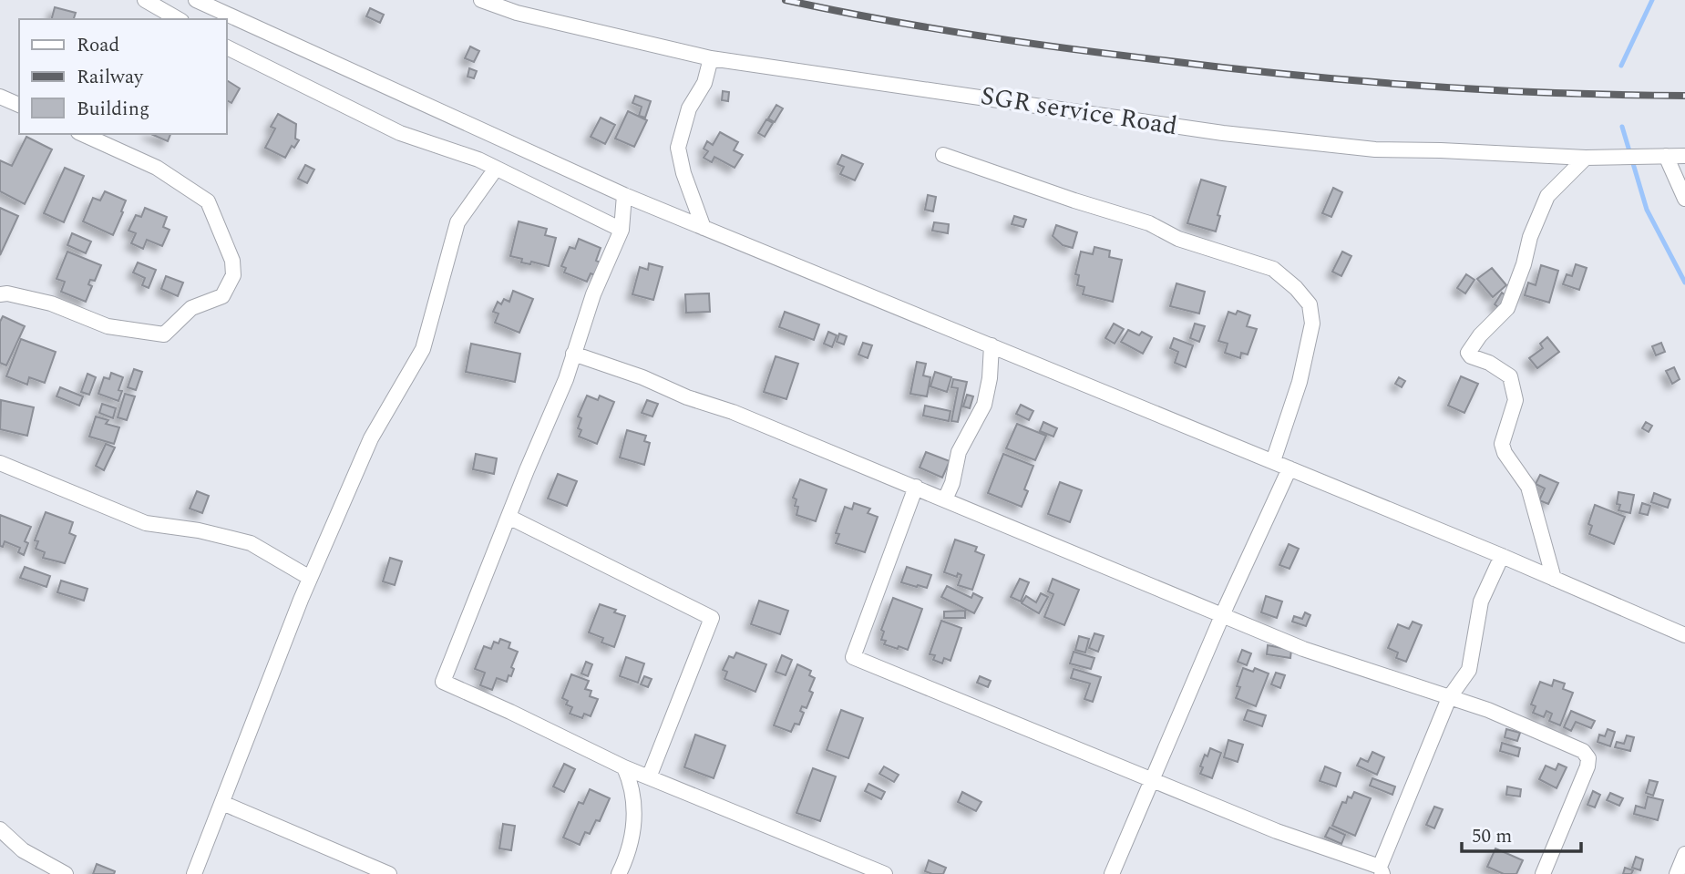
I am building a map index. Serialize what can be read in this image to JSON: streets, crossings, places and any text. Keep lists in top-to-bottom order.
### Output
{
  "streets": {
    "street": ["SGR service Road"]
  },
  "legend": ["Road", "Railway", "Building"],
  "scale_bar": "50 m"
}
